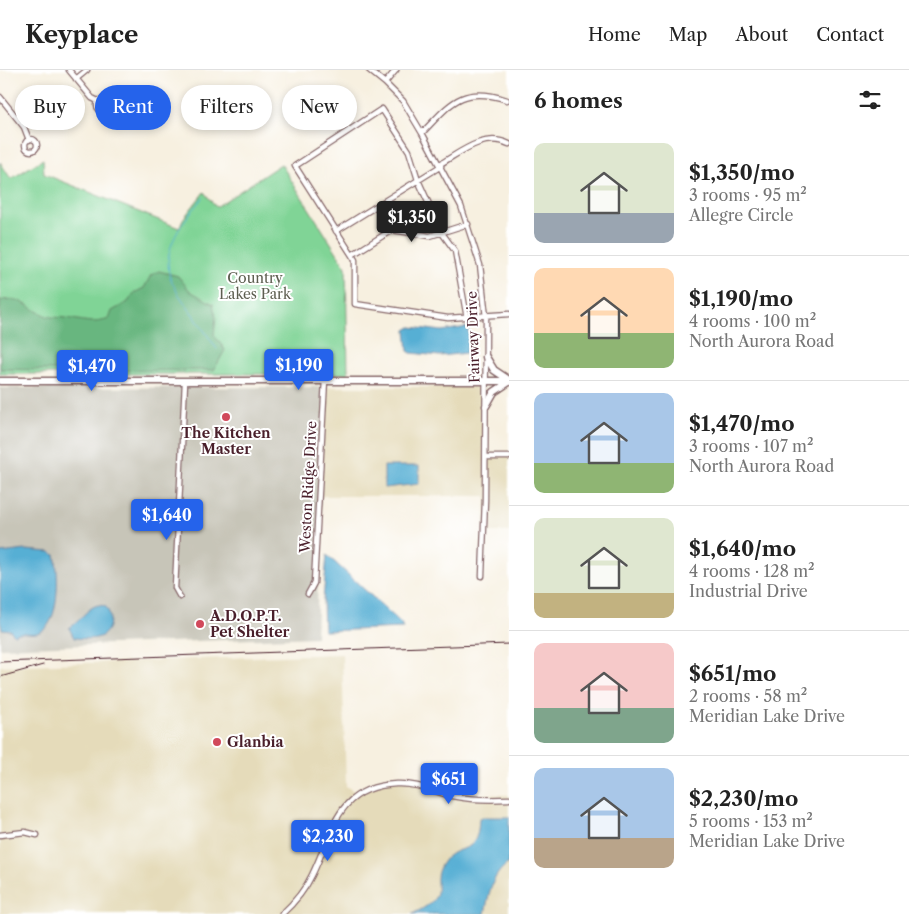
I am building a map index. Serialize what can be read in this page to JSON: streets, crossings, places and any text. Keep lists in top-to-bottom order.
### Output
{
  "streets": {
    "street": ["Fairway Drive", "Weston Ridge Drive"]
  },
  "parks": ["Country Lakes Park"],
  "places": ["The Kitchen Master", "A.D.O.P.T. Pet Shelter", "Glanbia"],
  "page": {
    "header": "Keyplace",
    "nav": [
      "Home",
      "Map",
      "About",
      "Contact"
    ],
    "heading": "6 homes",
    "chip": [
      "Buy",
      "Rent",
      "Filters",
      "New"
    ],
    "list": [
      {
        "name": "$1,350/mo",
        "note": "3 rooms · 95 m² · Allegre Circle"
      },
      {
        "name": "$1,190/mo",
        "note": "4 rooms · 100 m² · North Aurora Road"
      },
      {
        "name": "$1,470/mo",
        "note": "3 rooms · 107 m² · North Aurora Road"
      },
      {
        "name": "$1,640/mo",
        "note": "4 rooms · 128 m² · Industrial Drive"
      },
      {
        "name": "$651/mo",
        "note": "2 rooms · 58 m² · Meridian Lake Drive"
      },
      {
        "name": "$2,230/mo",
        "note": "5 rooms · 153 m² · Meridian Lake Drive"
      }
    ],
    "price": [
      "$1,350",
      "$1,190",
      "$1,470",
      "$1,640",
      "$651",
      "$2,230"
    ]
  }
}
